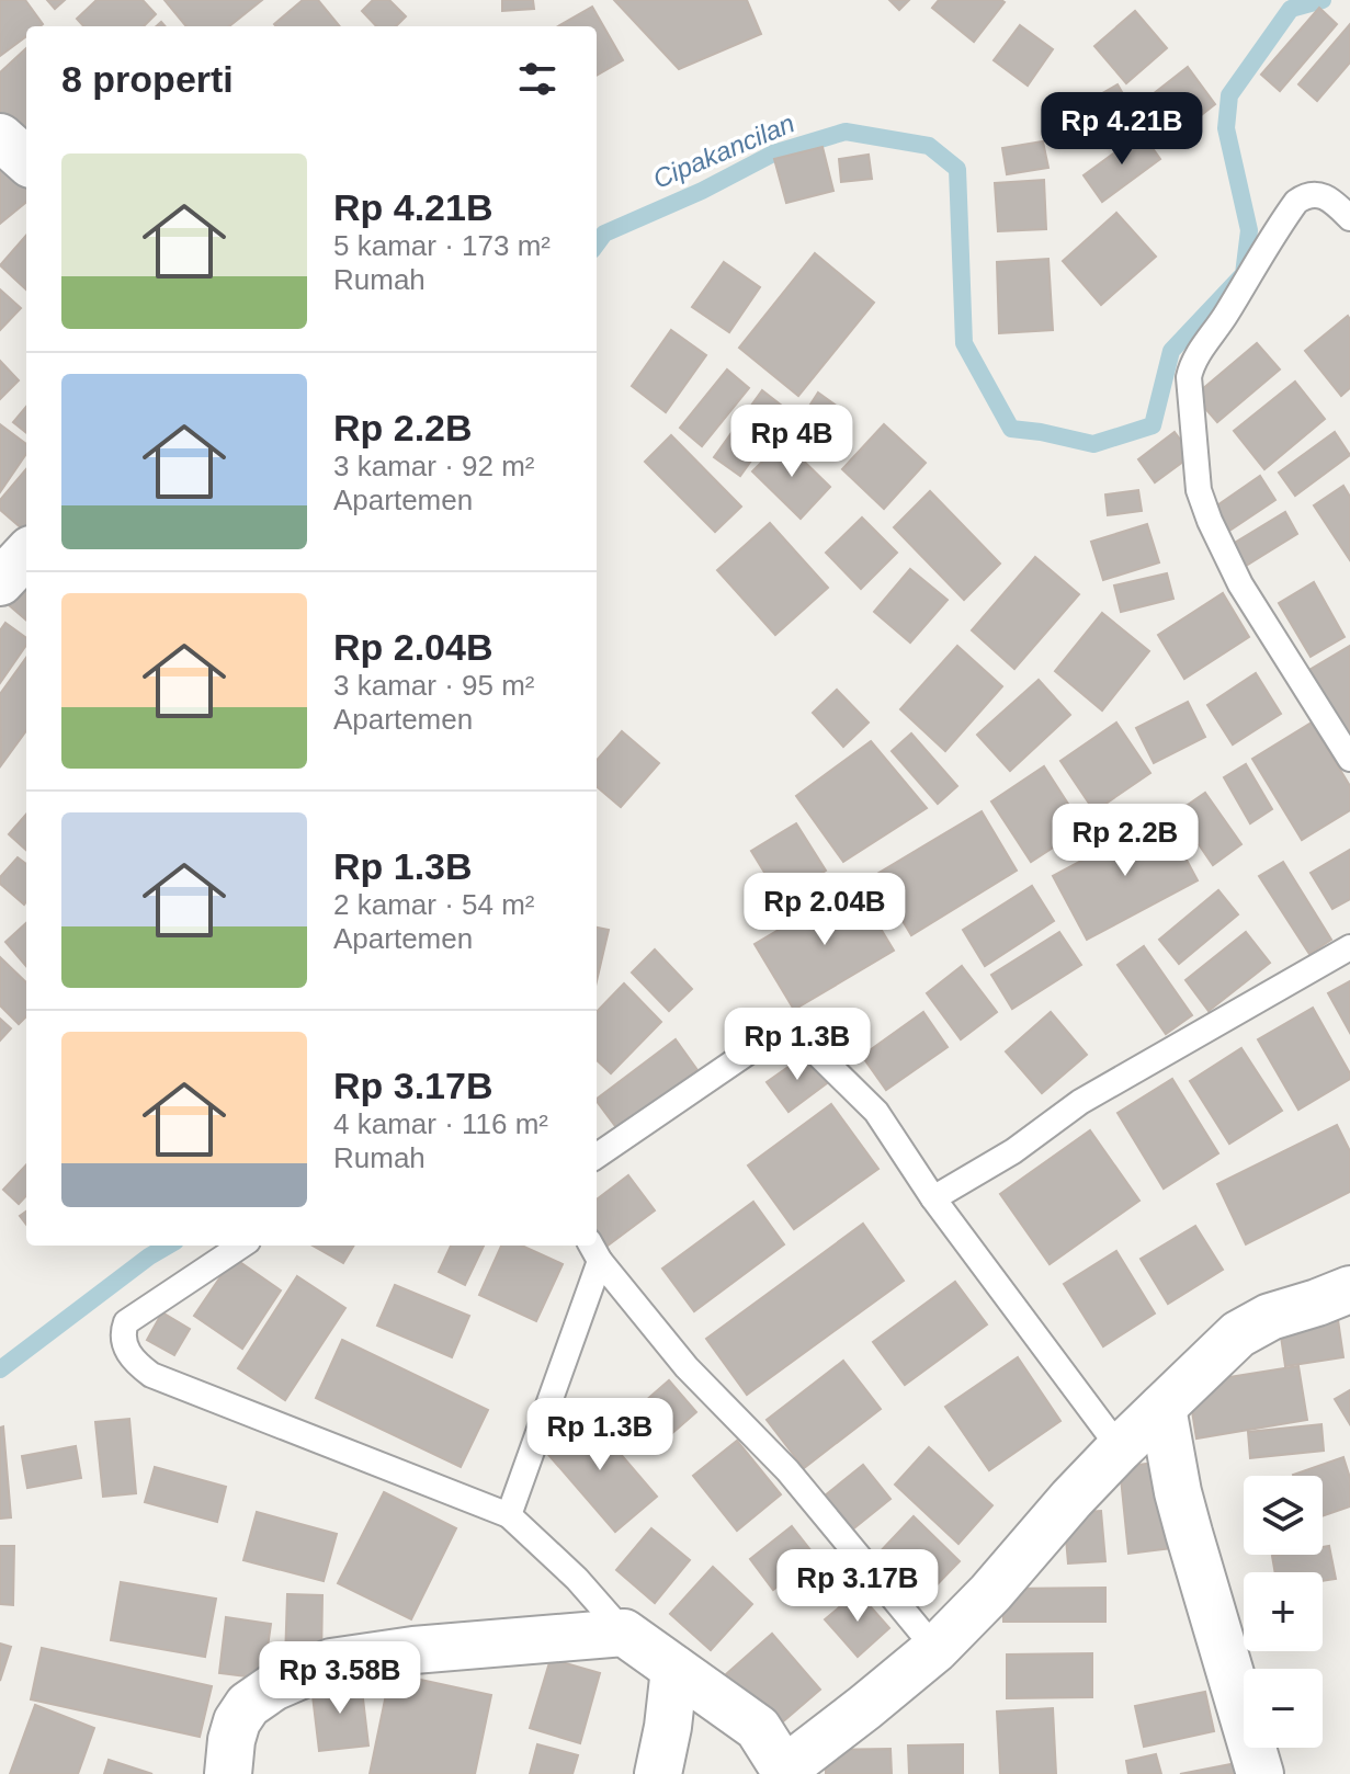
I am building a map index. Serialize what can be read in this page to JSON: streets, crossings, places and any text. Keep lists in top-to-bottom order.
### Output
{
  "water": ["Cipakancilan"],
  "page": {
    "heading": "8 properti",
    "price": [
      "Rp 4.21B",
      "Rp 4B",
      "Rp 2.2B",
      "Rp 2.04B",
      "Rp 1.3B",
      "Rp 1.3B",
      "Rp 3.17B",
      "Rp 3.58B"
    ],
    "list": [
      {
        "name": "Rp 4.21B",
        "note": "5 kamar · 173 m² · Rumah"
      },
      {
        "name": "Rp 2.2B",
        "note": "3 kamar · 92 m² · Apartemen"
      },
      {
        "name": "Rp 2.04B",
        "note": "3 kamar · 95 m² · Apartemen"
      },
      {
        "name": "Rp 1.3B",
        "note": "2 kamar · 54 m² · Apartemen"
      },
      {
        "name": "Rp 3.17B",
        "note": "4 kamar · 116 m² · Rumah"
      }
    ],
    "map_buttons": ["+", "−"]
  }
}
